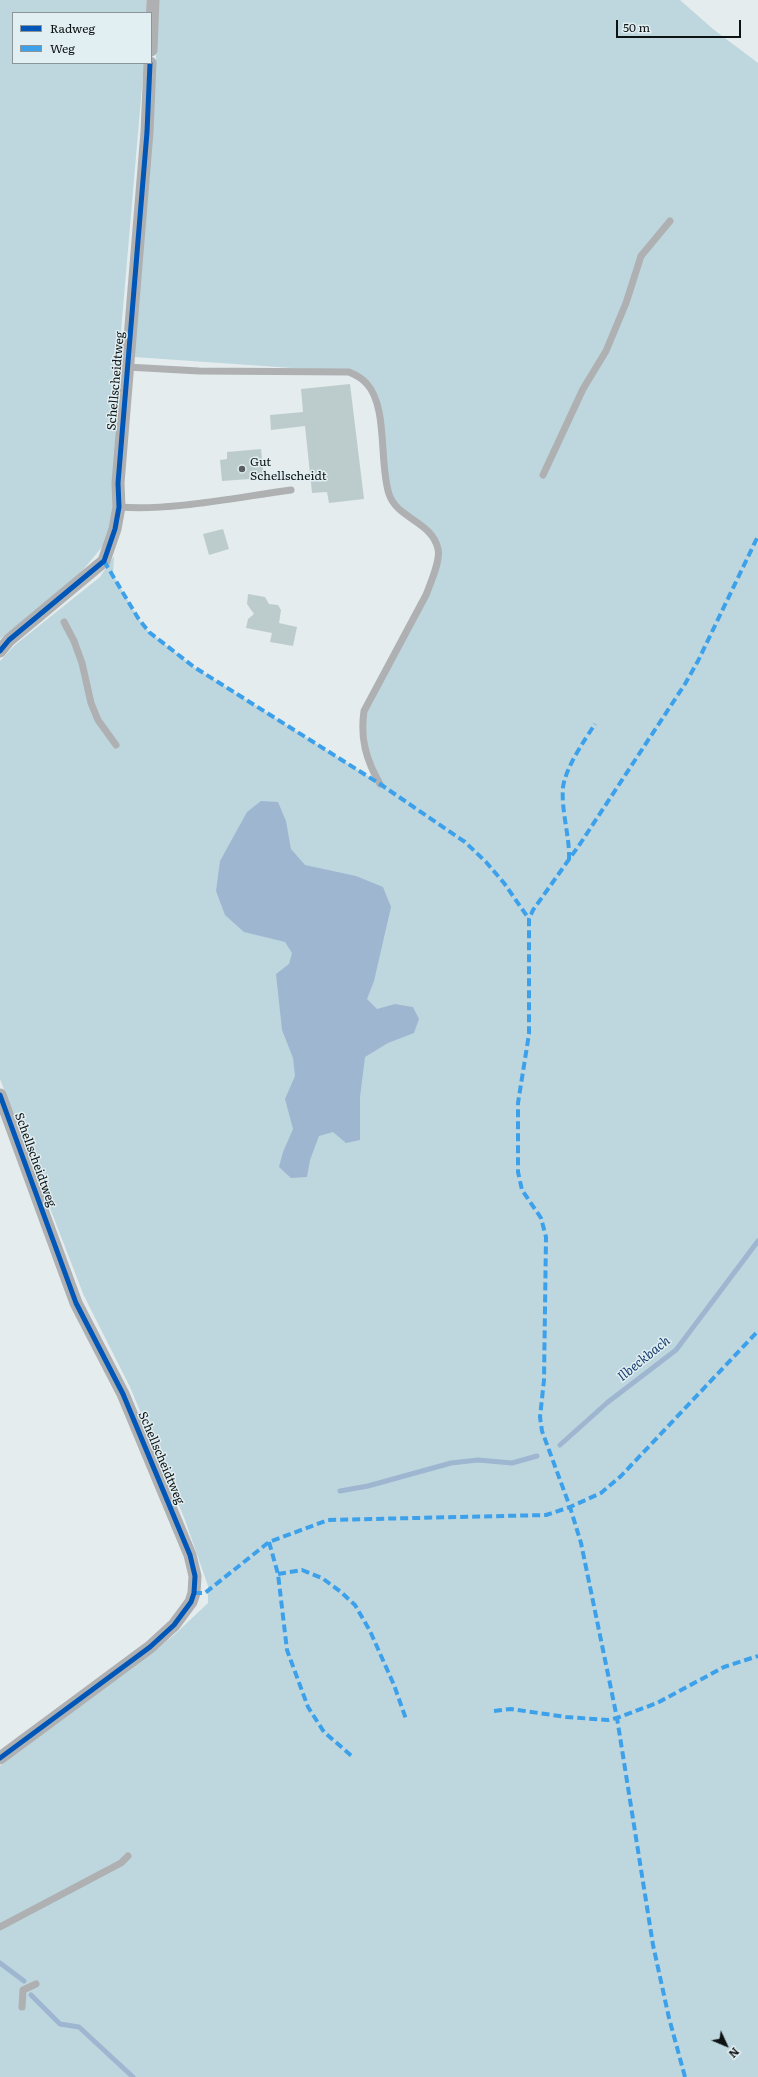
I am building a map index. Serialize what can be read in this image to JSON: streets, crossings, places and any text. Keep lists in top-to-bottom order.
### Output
{
  "streets": {
    "street": ["Schellscheidtweg"]
  },
  "water": ["Ilbeckbach"],
  "places": ["Gut Schellscheidt"],
  "legend": ["Radweg", "Weg"],
  "scale_bar": "50 m",
  "north": "bottom right"
}
